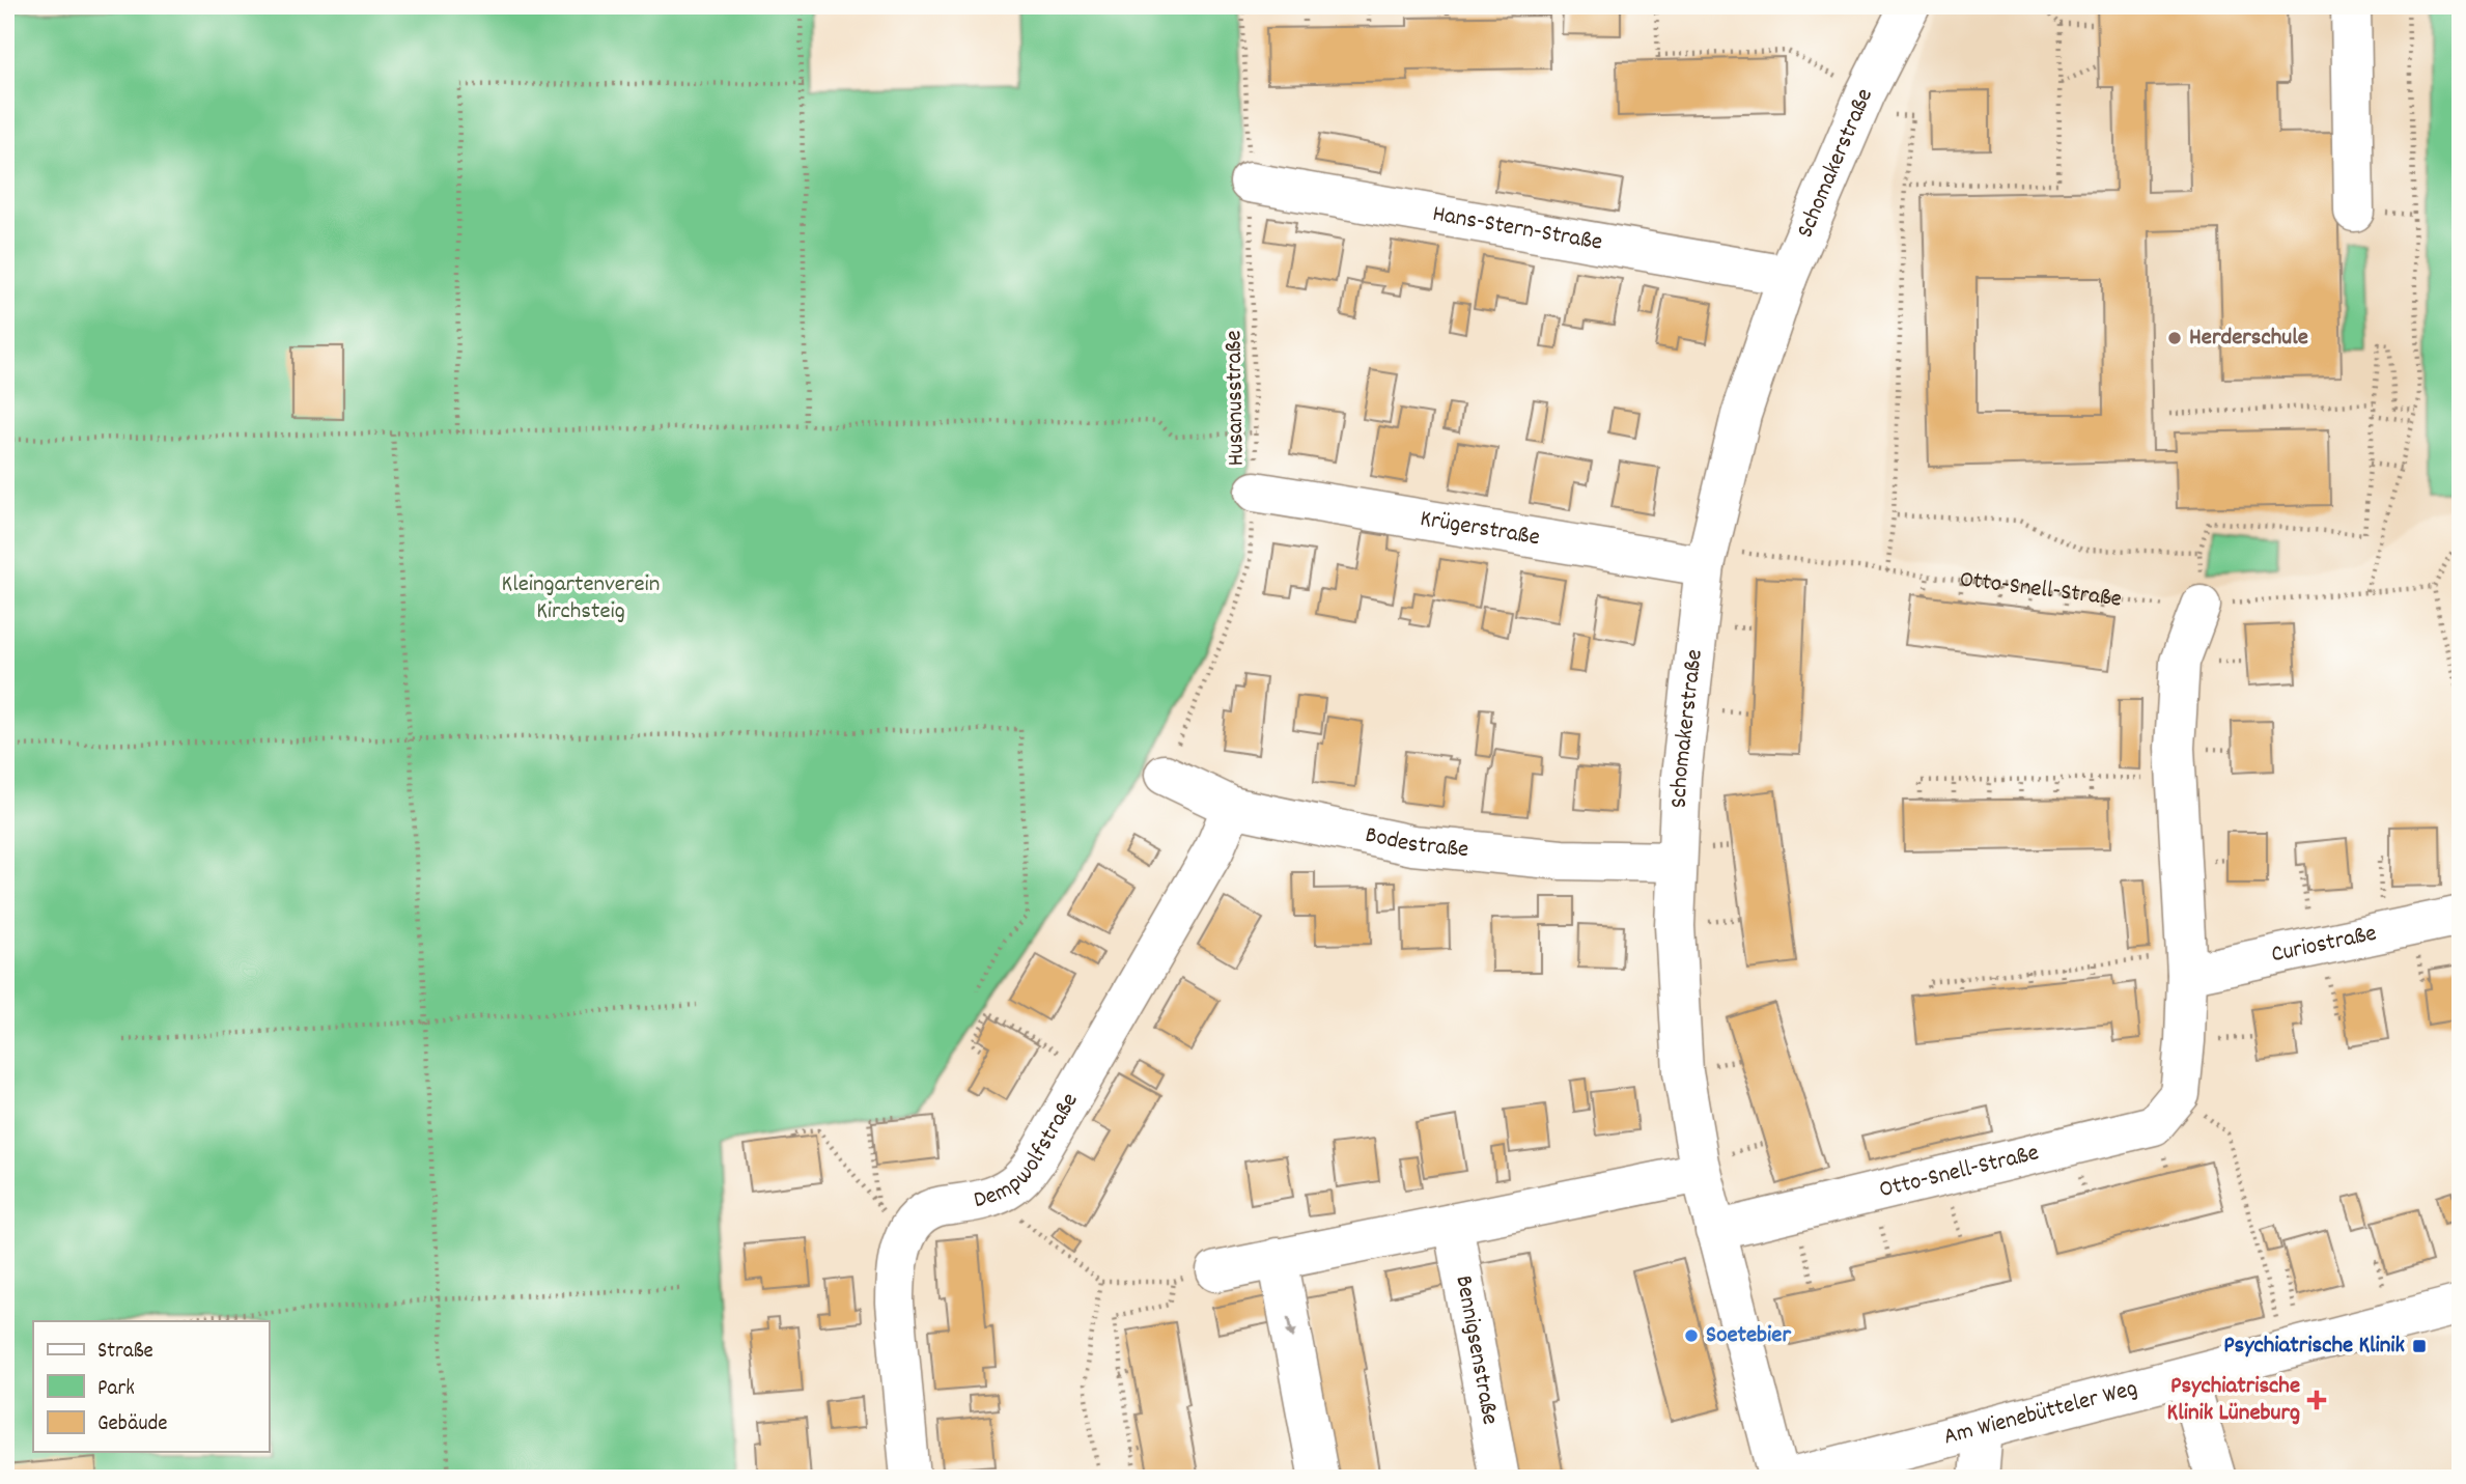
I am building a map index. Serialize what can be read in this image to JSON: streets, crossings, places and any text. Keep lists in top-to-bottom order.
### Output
{
  "streets": {
    "street": [
      "Schomakerstraße",
      "Hans-Stern-Straße",
      "Krügerstraße",
      "Otto-Snell-Straße",
      "Bodestraße",
      "Curiostraße",
      "Dempwolfstraße",
      "Bennigsenstraße",
      "Am Wienebütteler Weg"
    ],
    "path": ["Husanusstraße"]
  },
  "crossings": [
    ["Schomakerstraße", "Hans-Stern-Straße"],
    ["Schomakerstraße", "Krügerstraße"],
    ["Schomakerstraße", "Otto-Snell-Straße"],
    ["Schomakerstraße", "Bodestraße"],
    ["Hans-Stern-Straße", "Husanusstraße"],
    ["Husanusstraße", "Krügerstraße"],
    ["Husanusstraße", "Bodestraße"],
    ["Krügerstraße", "Otto-Snell-Straße"],
    ["Bodestraße", "Dempwolfstraße"]
  ],
  "parks": ["Kleingartenverein Kirchsteig"],
  "places": {
    "other": ["Herderschule", "Soetebier"],
    "transit": ["Psychiatrische Klinik"],
    "health": ["Psychiatrische Klinik Lüneburg"]
  },
  "legend": ["Straße", "Park", "Gebäude"]
}
